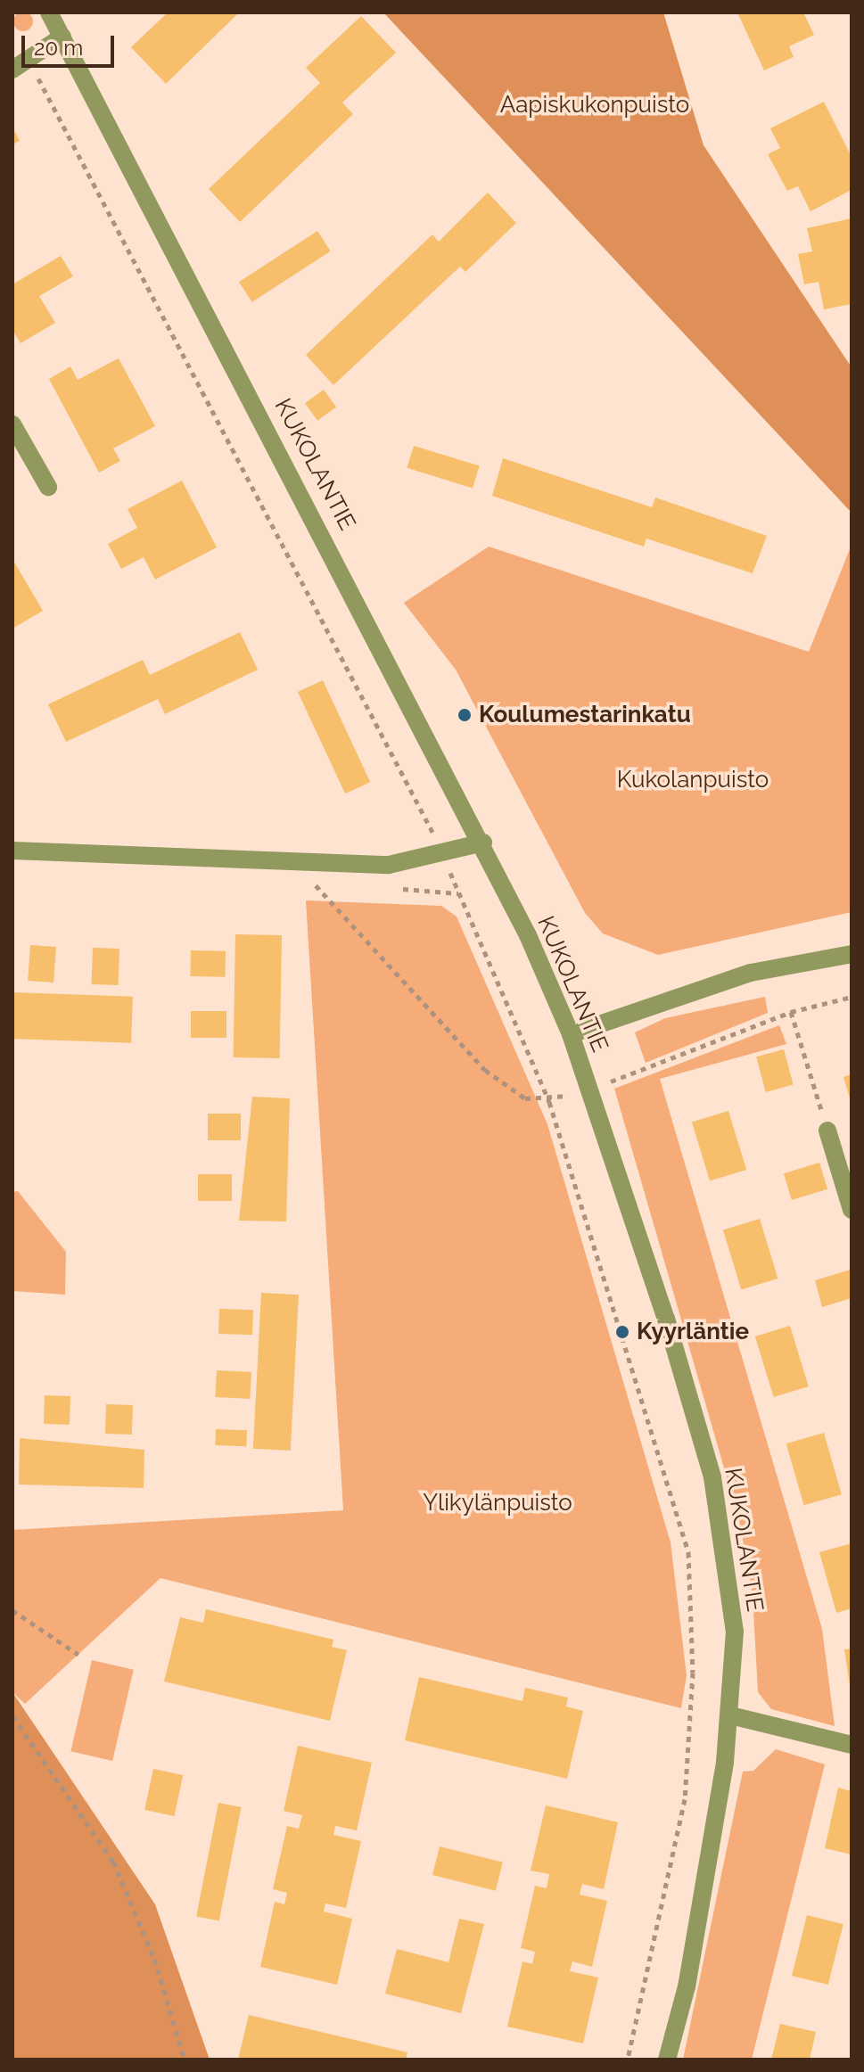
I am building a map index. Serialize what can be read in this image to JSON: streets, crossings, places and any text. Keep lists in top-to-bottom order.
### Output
{
  "streets": {
    "street": ["KUKOLANTIE"]
  },
  "parks": ["Aapiskukonpuisto", "Kukolanpuisto", "Ylikylänpuisto"],
  "places": ["Koulumestarinkatu", "Kyyrläntie"],
  "scale_bar": "20 m"
}
